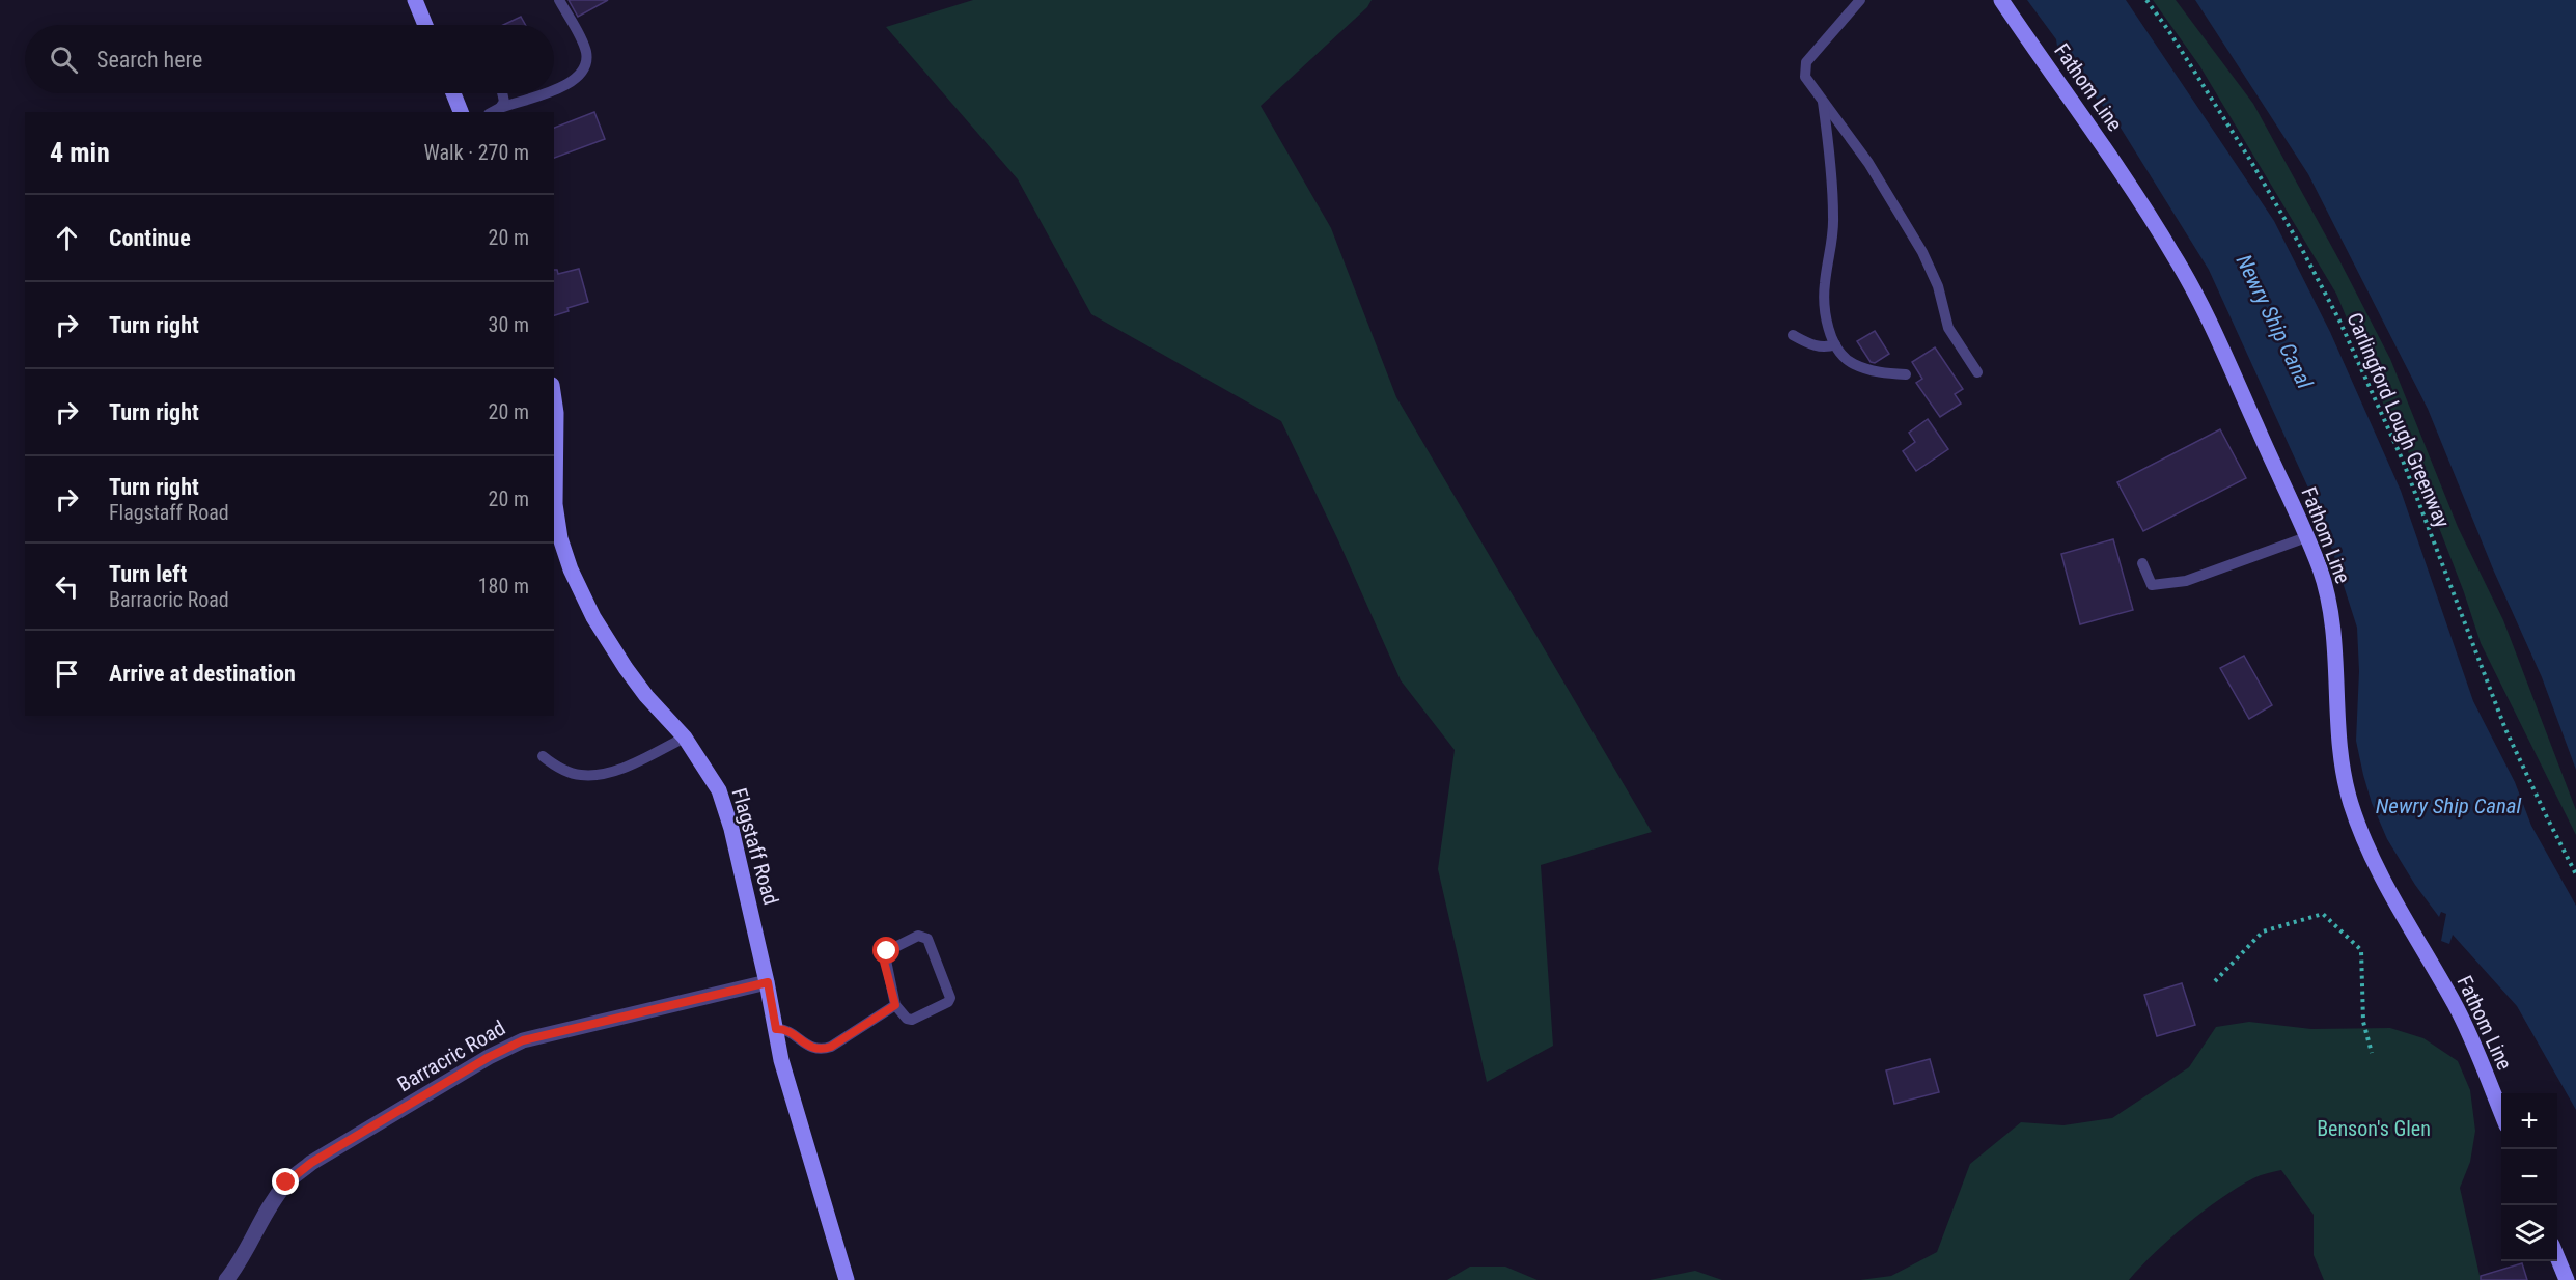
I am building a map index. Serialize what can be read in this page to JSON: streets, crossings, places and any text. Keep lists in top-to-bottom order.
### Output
{
  "streets": {
    "main road": ["Fathom Line", "Flagstaff Road"],
    "street": ["Barracric Road"],
    "path": ["Carlingford Lough Greenway"]
  },
  "crossings": [
    ["Flagstaff Road", "Barracric Road"]
  ],
  "water": ["Newry Ship Canal"],
  "parks": ["Benson's Glen"],
  "page": {
    "search": "Search here",
    "heading": ["4 min", "Walk · 270 m"],
    "list": [
      ["Continue", "20 m"],
      ["Turn right", "30 m"],
      ["Turn right", "20 m"],
      ["Turn right", "Flagstaff Road", "20 m"],
      ["Turn left", "Barracric Road", "180 m"],
      "Arrive at destination"
    ],
    "map_buttons": ["+", "−"]
  }
}
